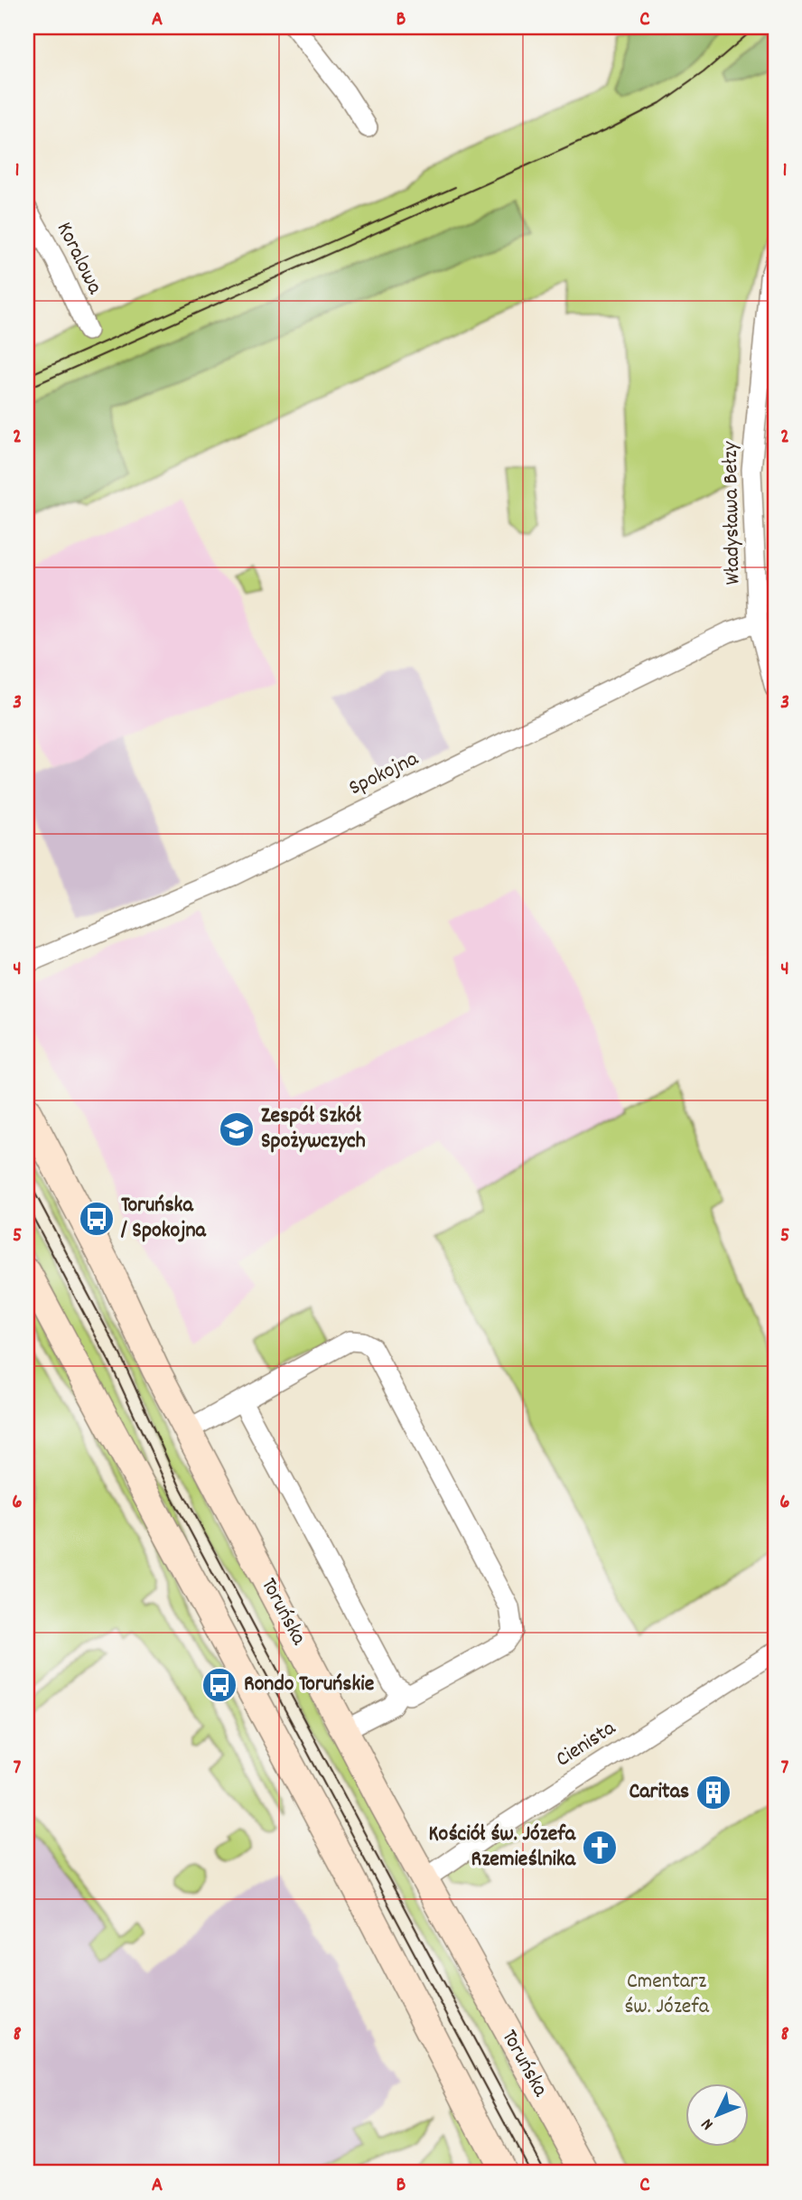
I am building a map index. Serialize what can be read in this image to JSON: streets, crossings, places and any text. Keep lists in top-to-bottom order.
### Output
{
  "streets": {
    "main road": ["Toruńska"],
    "street": [
      "Koralowa",
      "Władysława Bełzy",
      "Spokojna",
      "Cienista"
    ]
  },
  "crossings": [
    ["Władysława Bełzy", "Spokojna"],
    ["Toruńska", "Cienista"]
  ],
  "parks": ["Cmentarz św. Józefa"],
  "places": {
    "school or university": ["Zespół Szkół Spożywczych"],
    "bus stop": ["Toruńska / Spokojna", "Rondo Toruńskie"],
    "building": ["Caritas"],
    "church": ["Kościół św. Józefa Rzemieślnika"]
  },
  "north": "bottom left",
  "grid": {
    "columns": ["A", "B", "C"],
    "rows": [
      "1",
      "2",
      "3",
      "4",
      "5",
      "6",
      "7",
      "8"
    ]
  }
}
